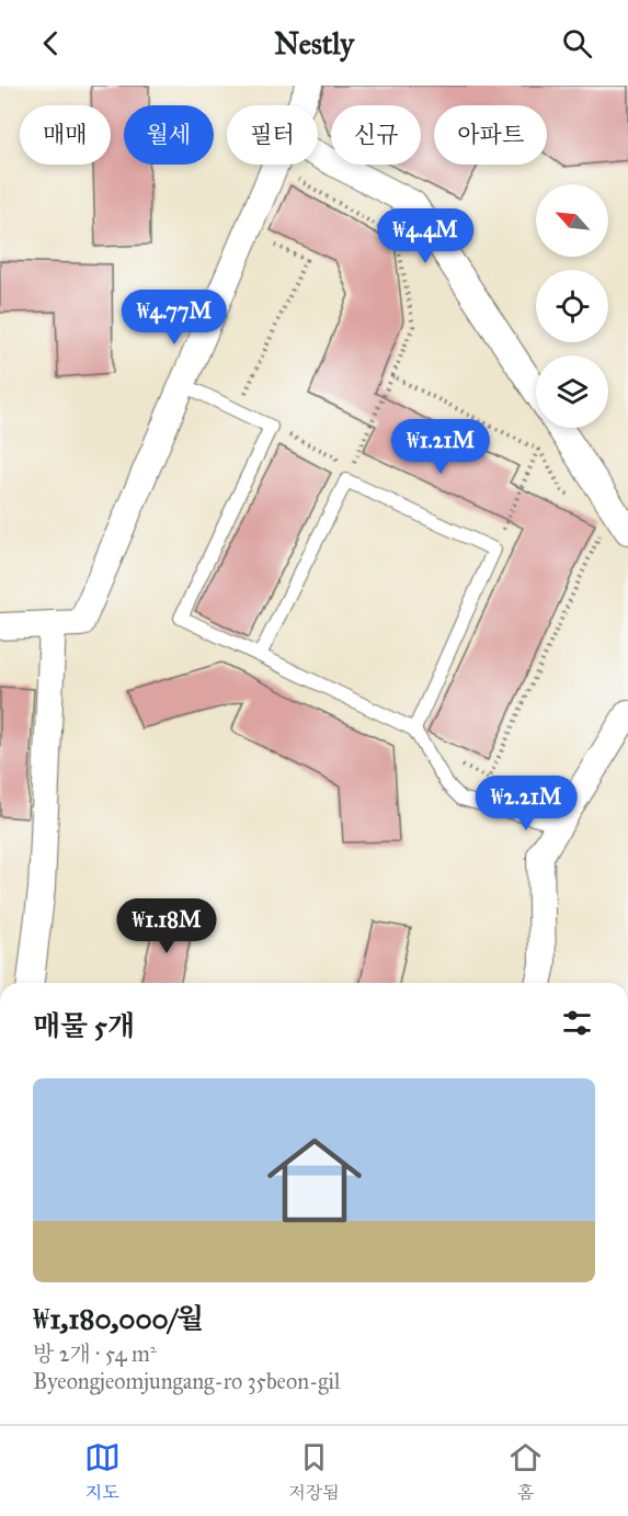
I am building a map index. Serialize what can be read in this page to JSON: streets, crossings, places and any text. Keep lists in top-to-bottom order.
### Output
{
  "north": "top left",
  "page": {
    "header": "Nestly",
    "chip": [
      "매매",
      "월세",
      "필터",
      "신규",
      "아파트"
    ],
    "price": [
      "₩4.4M",
      "₩4.77M",
      "₩1.21M",
      "₩2.21M",
      "₩1.18M"
    ],
    "heading": "매물 5개",
    "list": [
      {
        "name": "₩1,180,000/월",
        "note": "방 2개 · 54 m² · Byeongjeomjungang-ro 35beon-gil"
      }
    ],
    "tabs": ["지도", "저장됨", "홈"]
  }
}
